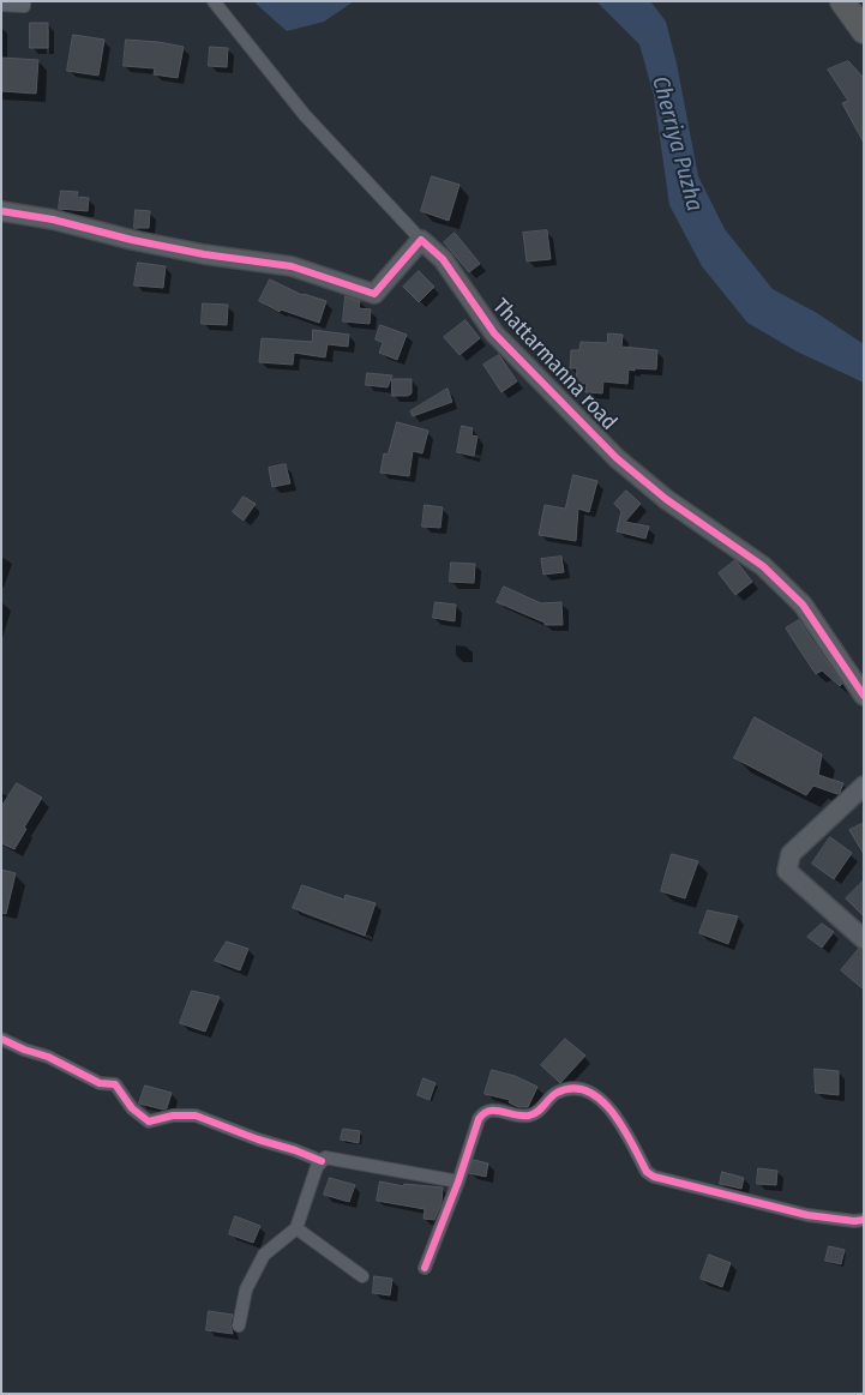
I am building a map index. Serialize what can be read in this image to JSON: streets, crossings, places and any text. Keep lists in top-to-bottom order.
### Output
{
  "streets": {
    "street": ["Thattarmanna road"]
  },
  "water": ["Cherriya Puzha"]
}
